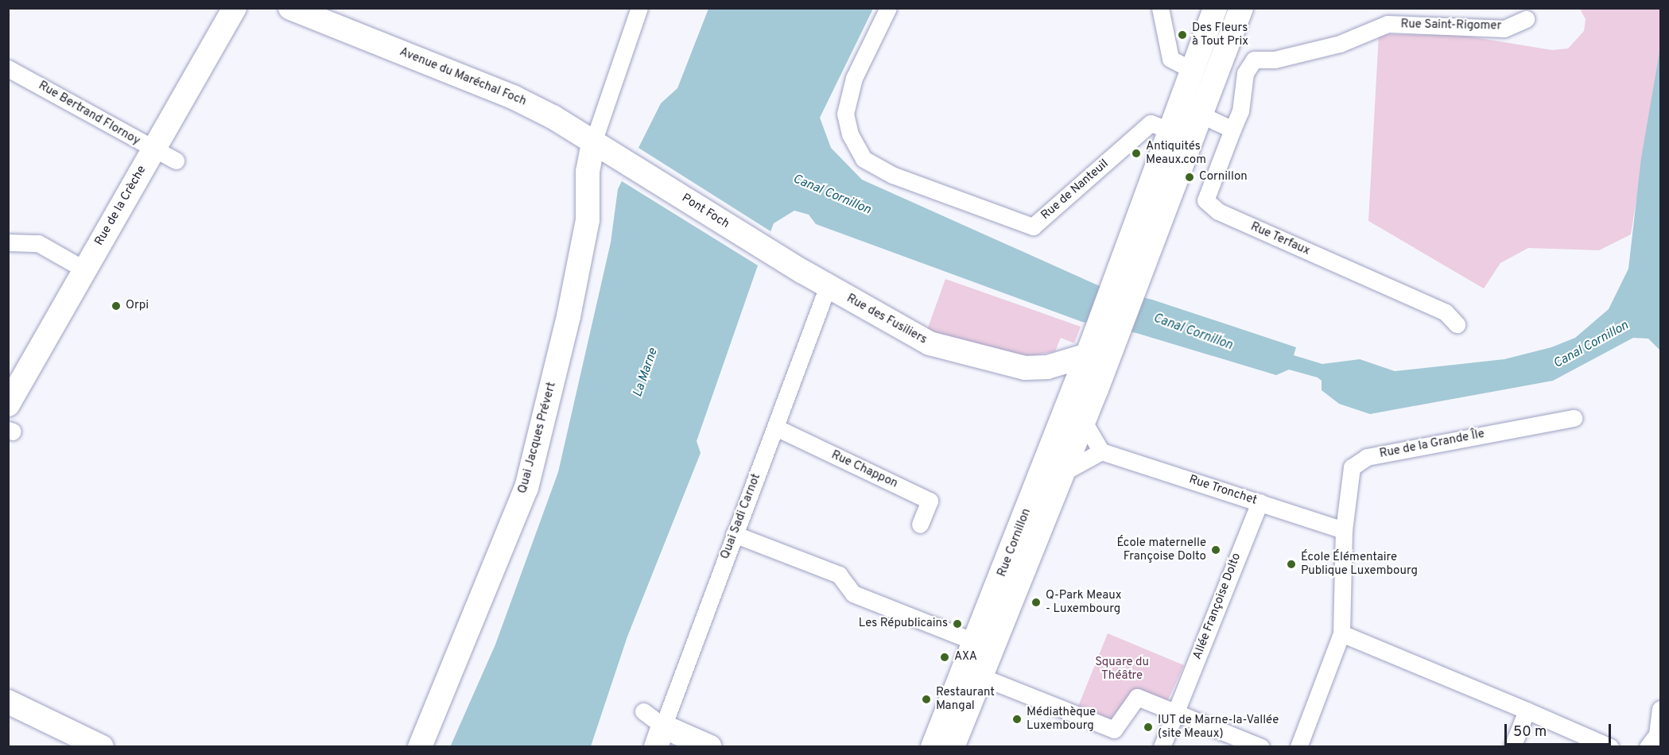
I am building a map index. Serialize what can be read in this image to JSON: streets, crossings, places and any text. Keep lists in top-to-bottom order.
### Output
{
  "streets": {
    "main road": [
      "Avenue du Maréchal Foch",
      "Rue de la Crèche",
      "Pont Foch",
      "Rue des Fusiliers",
      "Quai Jacques Prévert",
      "Rue Cornillon"
    ],
    "street": [
      "Rue Saint-Rigomer",
      "Rue Bertrand Flornoy",
      "Rue de Nanteuil",
      "Rue Terfaux",
      "Rue de la Grande Île",
      "Rue Chappon",
      "Rue Tronchet",
      "Quai Sadi Carnot",
      "Allée Françoise Dolto"
    ]
  },
  "crossings": [
    ["Rue Saint-Rigomer", "Rue Terfaux"],
    ["Avenue du Maréchal Foch", "Pont Foch"],
    ["Avenue du Maréchal Foch", "Quai Jacques Prévert"],
    ["Rue Bertrand Flornoy", "Rue de la Crèche"],
    ["Pont Foch", "Rue des Fusiliers"],
    ["Rue des Fusiliers", "Quai Sadi Carnot"],
    ["Rue des Fusiliers", "Rue Cornillon"],
    ["Rue de la Grande Île", "Rue Tronchet"],
    ["Rue Chappon", "Quai Sadi Carnot"],
    ["Rue Tronchet", "Allée Françoise Dolto"]
  ],
  "water": ["Canal Cornillon", "La Marne"],
  "parks": ["Square du Théâtre"],
  "places": [
    "Des Fleurs à Tout Prix",
    "Antiquités Meaux.com",
    "Cornillon",
    "Orpi",
    "École maternelle Françoise Dolto",
    "École Élémentaire Publique Luxembourg",
    "Q-Park Meaux - Luxembourg",
    "Les Républicains",
    "AXA",
    "Restaurant Mangal",
    "Médiathèque Luxembourg",
    "IUT de Marne-la-Vallée (site Meaux)"
  ],
  "scale_bar": "50 m"
}
